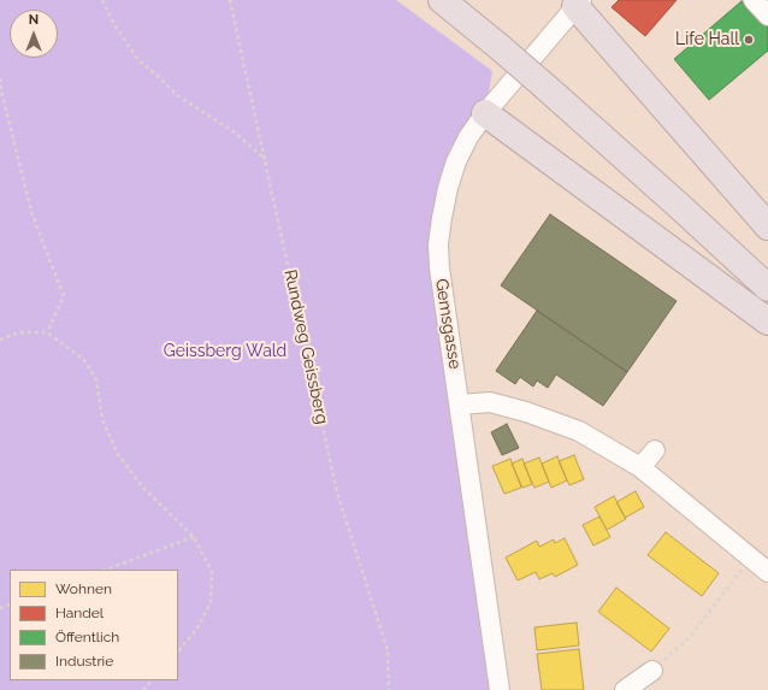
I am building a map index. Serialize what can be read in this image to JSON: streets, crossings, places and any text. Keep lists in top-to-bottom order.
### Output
{
  "streets": {
    "street": ["Gemsgasse"],
    "path": ["Rundweg Geissberg"]
  },
  "parks": ["Geissberg Wald"],
  "places": ["Life Hall"],
  "legend": [
    "Wohnen",
    "Handel",
    "Öffentlich",
    "Industrie"
  ],
  "north": "top"
}
